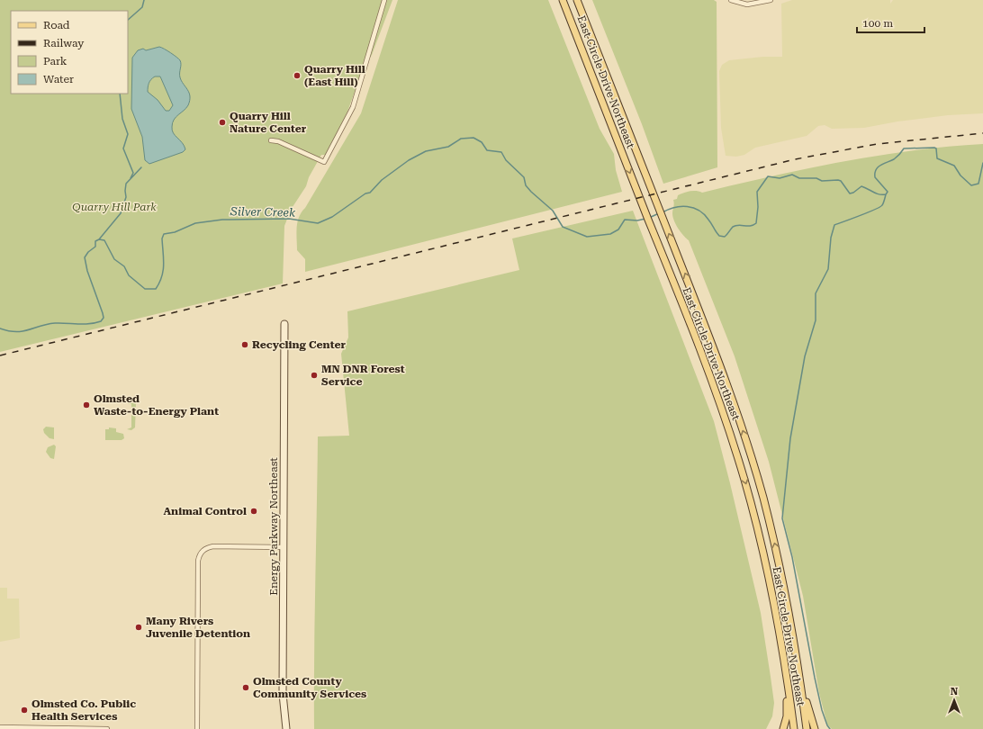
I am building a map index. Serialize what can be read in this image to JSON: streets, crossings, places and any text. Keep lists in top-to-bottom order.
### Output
{
  "streets": {
    "main road": ["East Circle Drive Northeast"],
    "street": ["Energy Parkway Northeast"]
  },
  "water": ["Silver Creek"],
  "parks": ["Quarry Hill Park"],
  "places": [
    "Quarry Hill (East Hill)",
    "Quarry Hill Nature Center",
    "Recycling Center",
    "MN DNR Forest Service",
    "Olmsted Waste-to-Energy Plant",
    "Animal Control",
    "Many Rivers Juvenile Detention",
    "Olmsted County Community Services",
    "Olmsted Co. Public Health Services"
  ],
  "legend": [
    "Road",
    "Railway",
    "Park",
    "Water"
  ],
  "scale_bar": "100 m",
  "north": "top"
}
